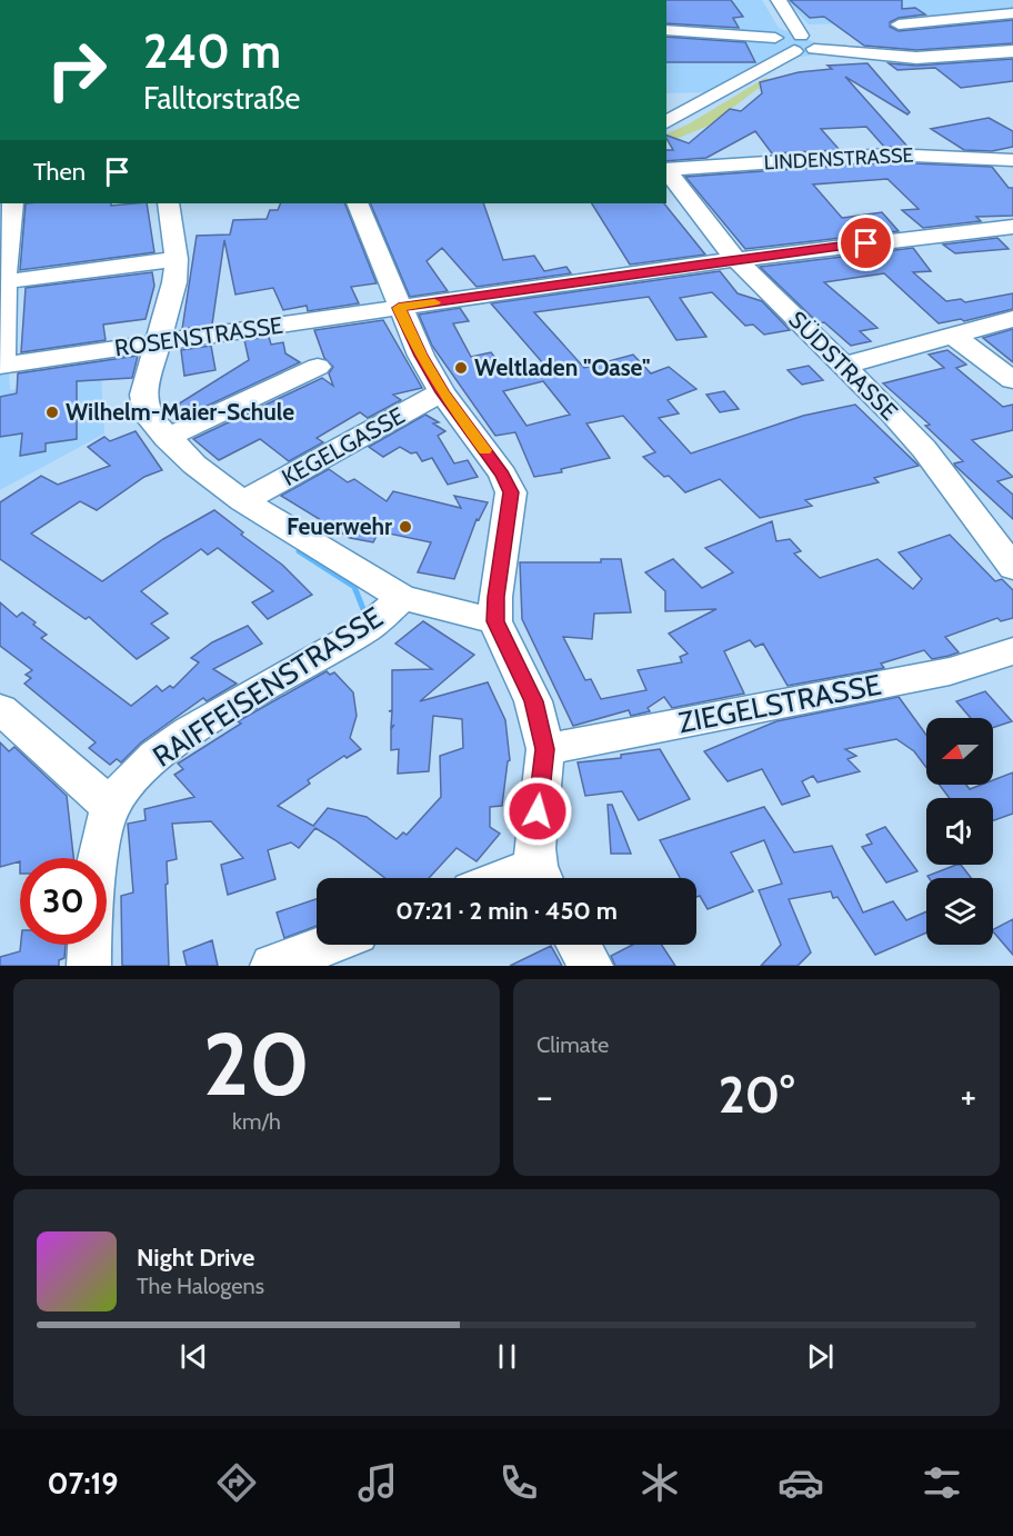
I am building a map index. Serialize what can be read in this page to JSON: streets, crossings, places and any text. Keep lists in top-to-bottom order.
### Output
{
  "streets": {
    "street": [
      "LINDENSTRASSE",
      "ROSENSTRASSE",
      "SÜDSTRASSE",
      "KEGELGASSE",
      "RAIFFEISENSTRASSE",
      "ZIEGELSTRASSE"
    ]
  },
  "crossings": [
    ["ROSENSTRASSE", "SÜDSTRASSE"]
  ],
  "places": ["Weltladen \"Oase\"", "Wilhelm-Maier-Schule", "Feuerwehr"],
  "north": "left",
  "page": {
    "turn": ["240 m", "Falltorstraße"],
    "then": "Then",
    "limit": "30",
    "trip": "07:21 · 2 min · 450 m",
    "tile": [
      ["20", "km/h"],
      "Climate"
    ],
    "heat": ["−", "20°", "+"],
    "song": ["Night Drive", "The Halogens"],
    "tabs": "07:19"
  }
}
